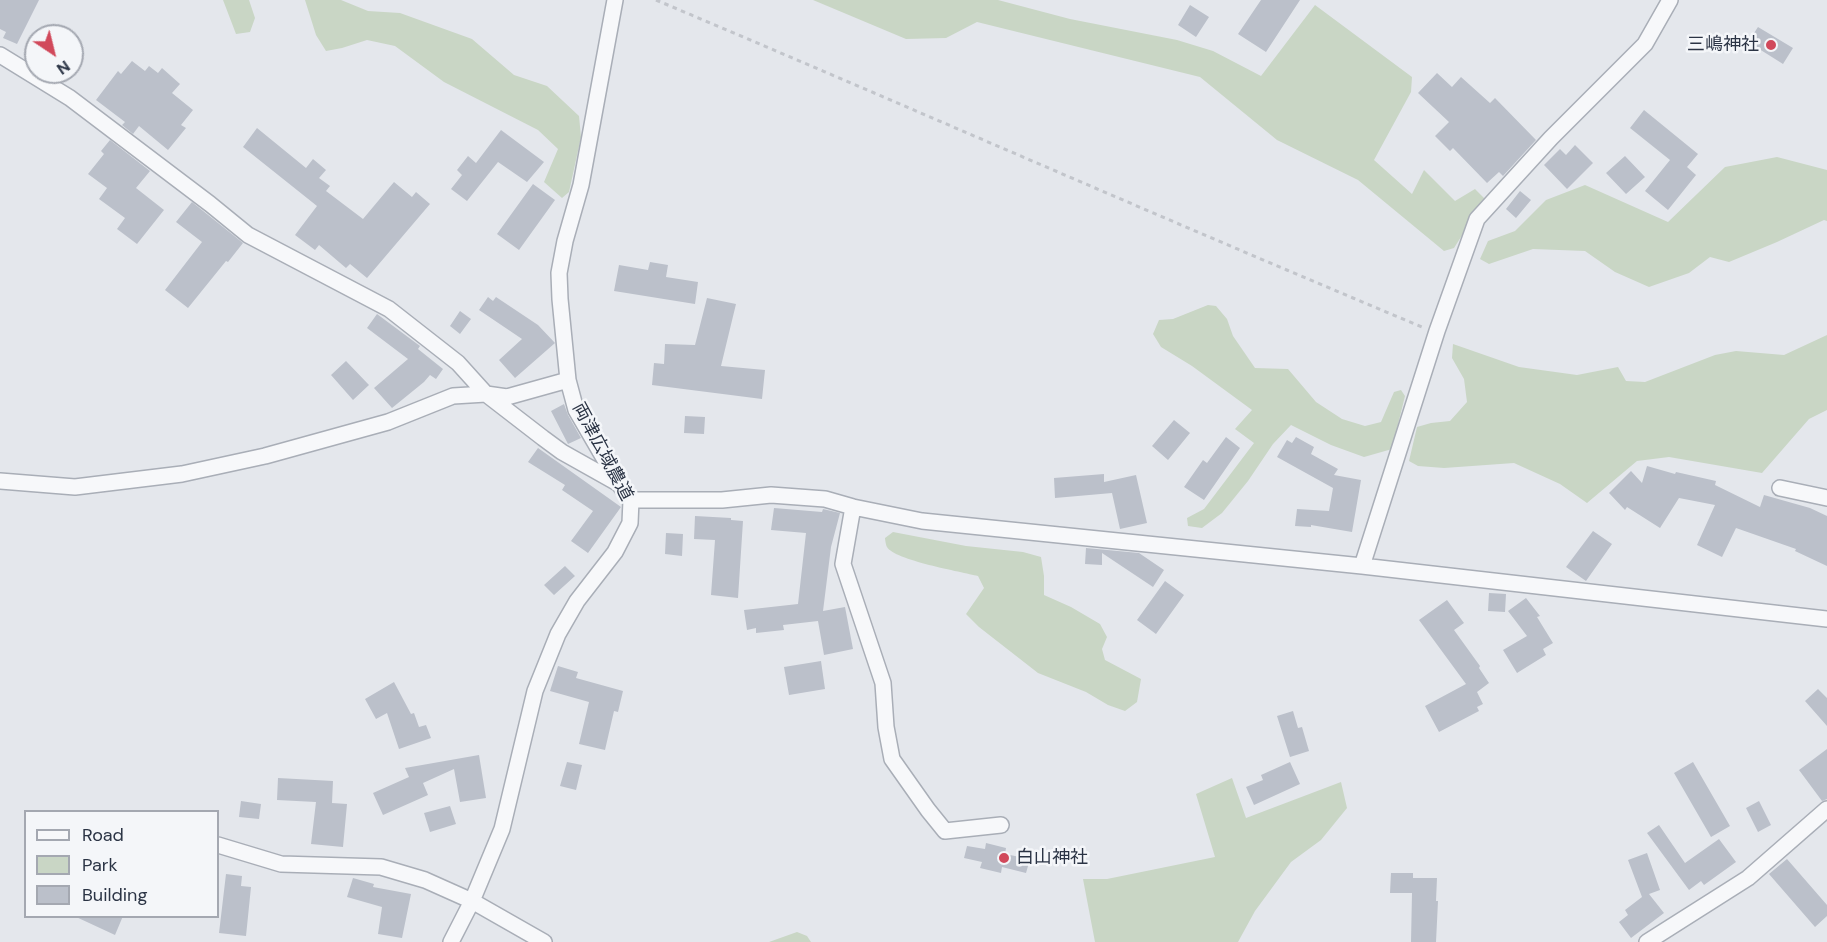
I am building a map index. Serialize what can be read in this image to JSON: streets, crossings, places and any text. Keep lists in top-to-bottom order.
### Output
{
  "streets": {
    "street": ["両津広域農道"]
  },
  "places": ["三嶋神社", "白山神社"],
  "legend": ["Road", "Park", "Building"],
  "north": "bottom right"
}
